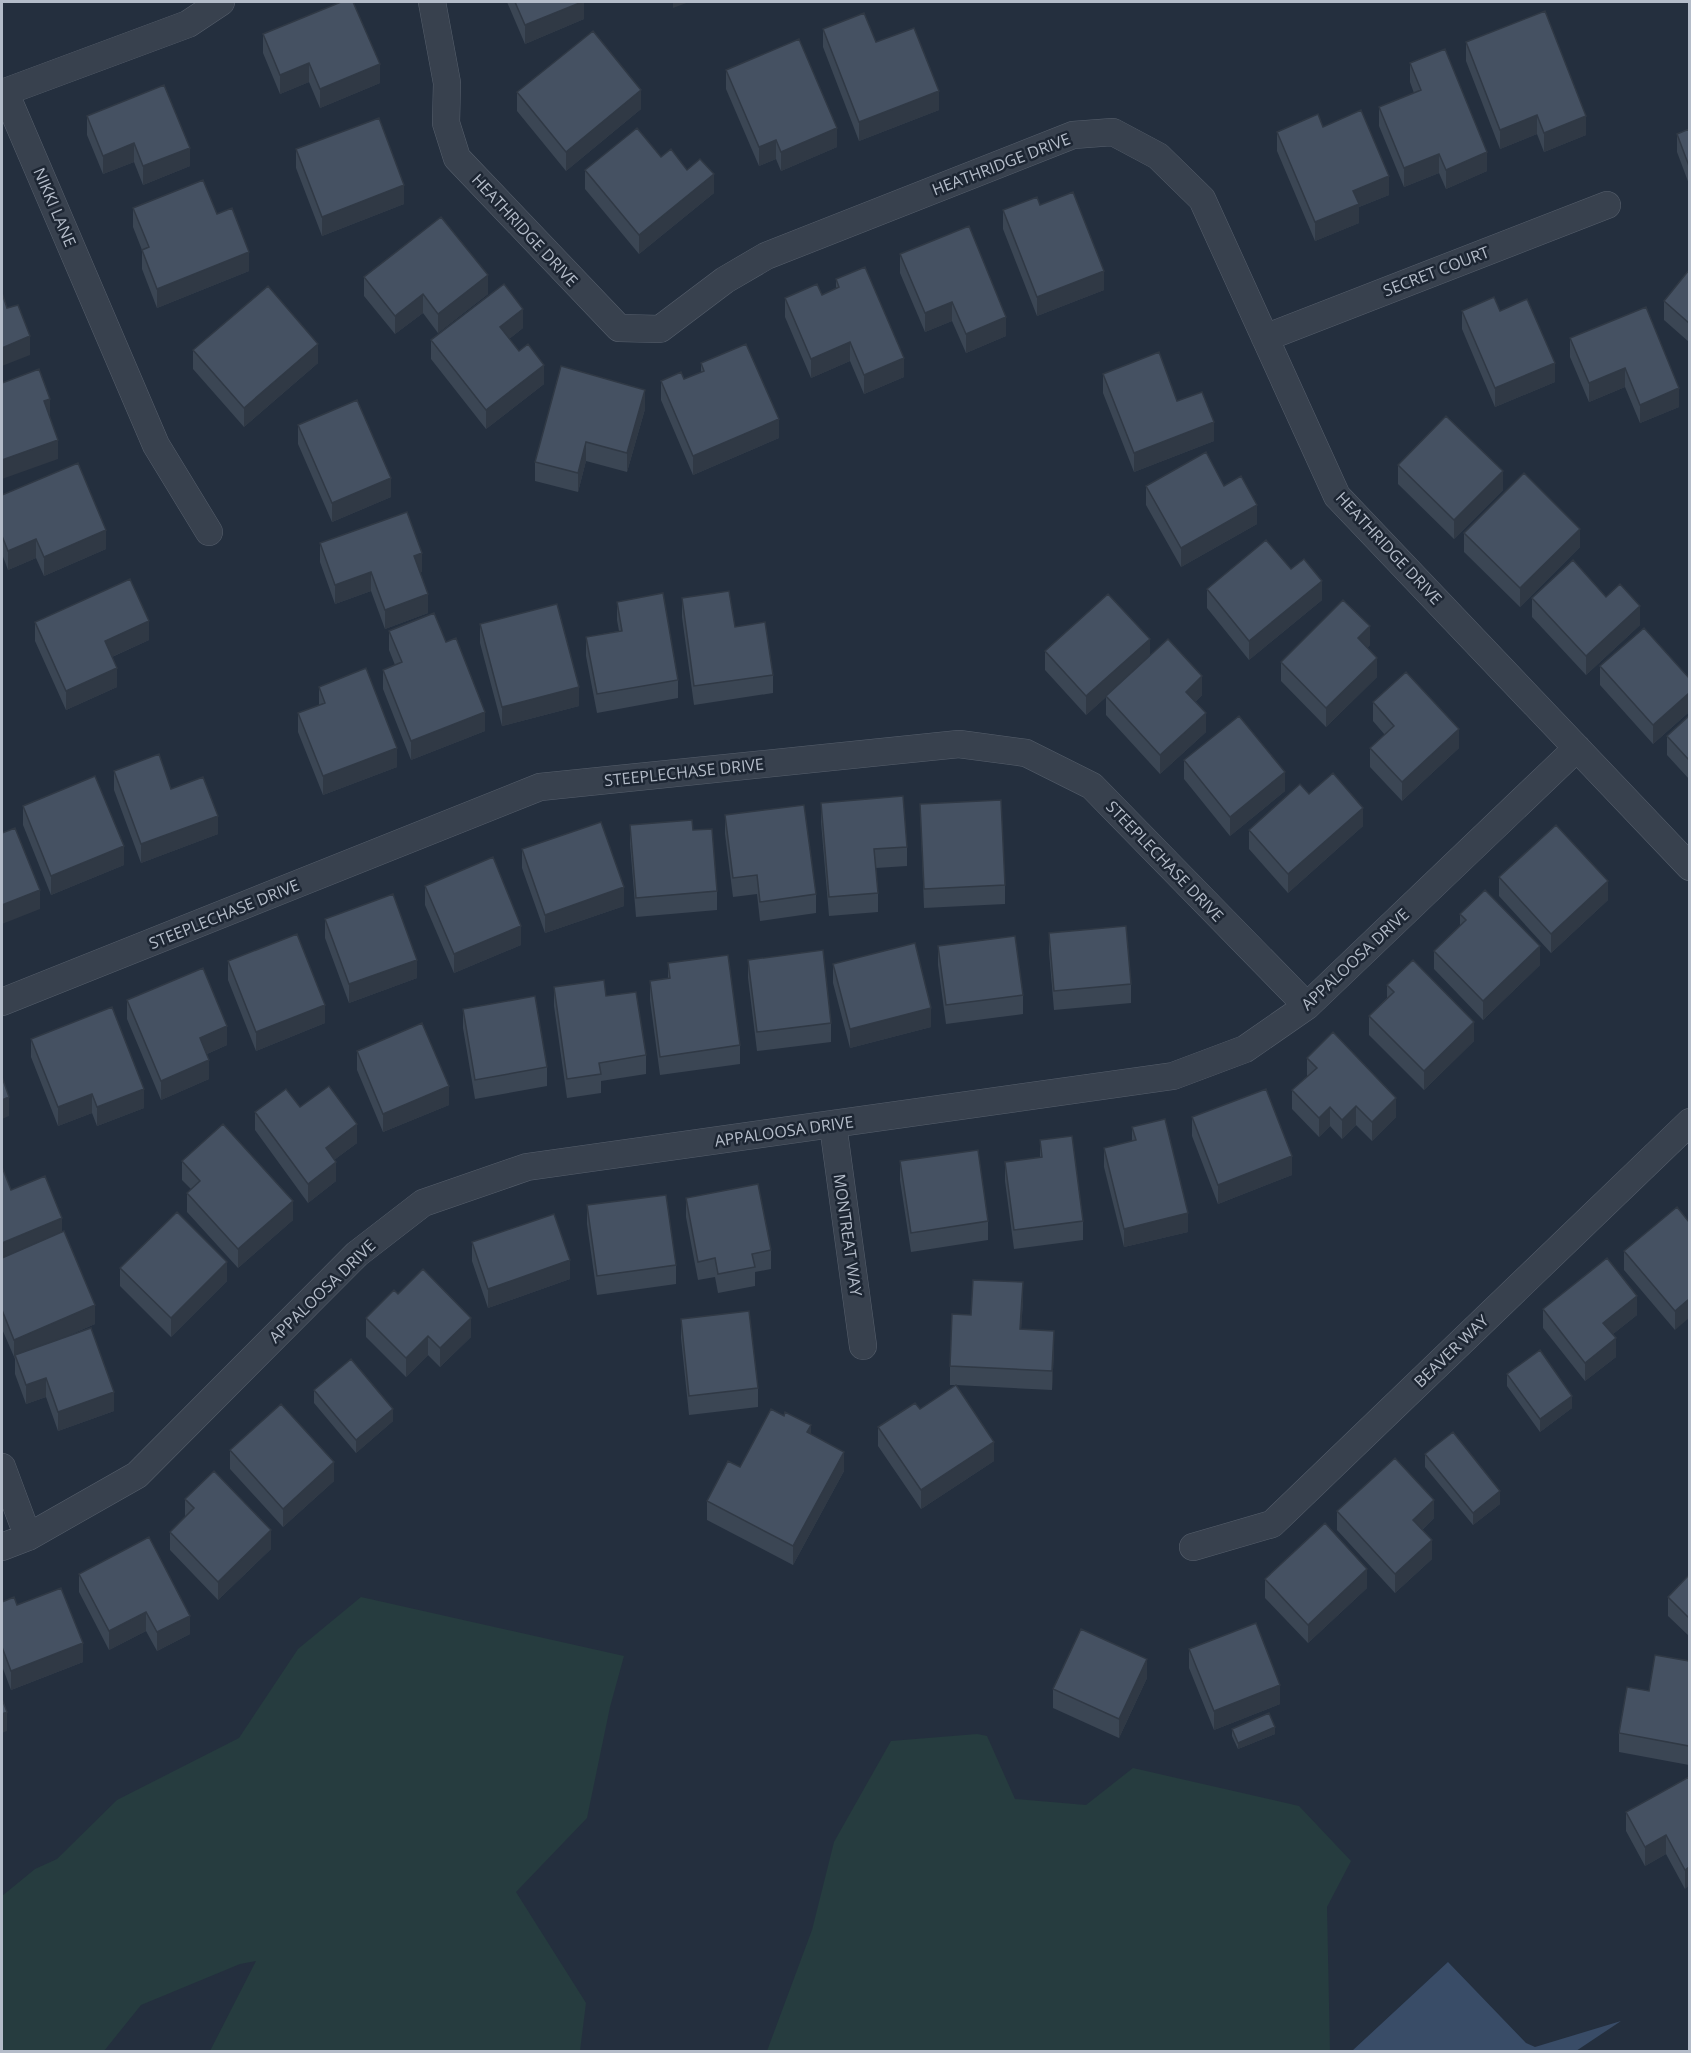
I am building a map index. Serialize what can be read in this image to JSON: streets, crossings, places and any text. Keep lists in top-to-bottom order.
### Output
{
  "streets": {
    "street": [
      "HEATHRIDGE DRIVE",
      "NIKKI LANE",
      "SECRET COURT",
      "STEEPLECHASE DRIVE",
      "APPALOOSA DRIVE",
      "MONTREAT WAY",
      "BEAVER WAY"
    ]
  },
  "crossings": [
    ["HEATHRIDGE DRIVE", "SECRET COURT"],
    ["HEATHRIDGE DRIVE", "APPALOOSA DRIVE"],
    ["STEEPLECHASE DRIVE", "APPALOOSA DRIVE"],
    ["APPALOOSA DRIVE", "MONTREAT WAY"]
  ]
}
